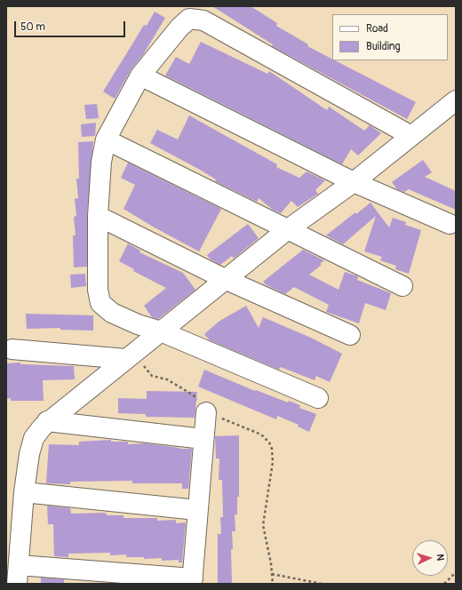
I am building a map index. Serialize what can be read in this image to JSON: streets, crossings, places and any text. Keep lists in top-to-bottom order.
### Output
{
  "legend": ["Road", "Building"],
  "scale_bar": "50 m",
  "north": "right"
}
